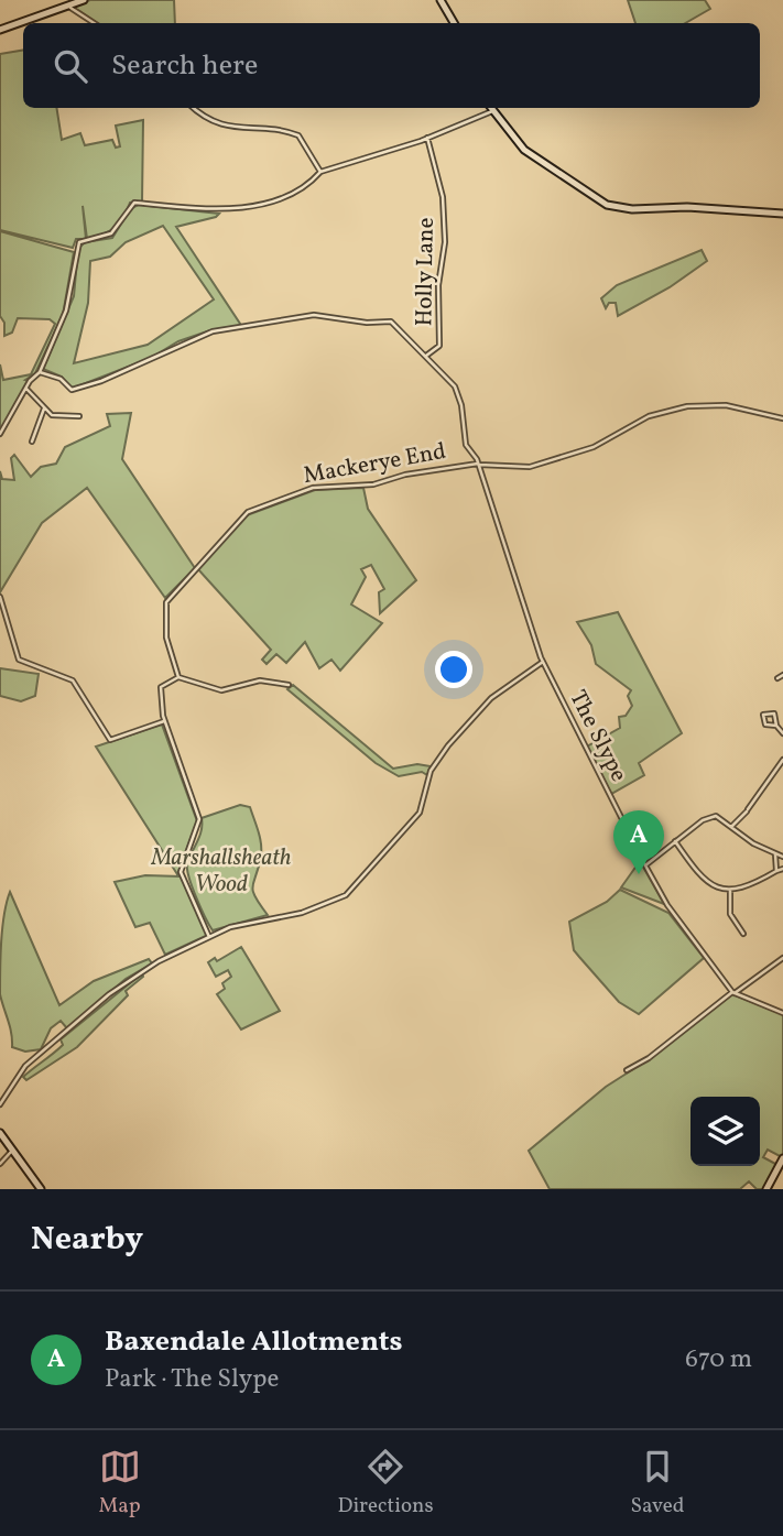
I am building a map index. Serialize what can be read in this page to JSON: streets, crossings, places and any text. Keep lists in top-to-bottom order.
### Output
{
  "streets": {
    "street": ["Holly Lane", "Mackerye End", "The Slype"]
  },
  "crossings": [
    ["Holly Lane", "The Slype"],
    ["Mackerye End", "The Slype"]
  ],
  "parks": ["Marshallsheath Wood"],
  "page": {
    "search": "Search here",
    "pins": "A",
    "heading": "Nearby",
    "list": [
      {
        "mark": "A",
        "name": "Baxendale Allotments",
        "note": "Park · The Slype",
        "value": "670 m"
      }
    ],
    "nav": ["Map", "Directions", "Saved"]
  }
}
